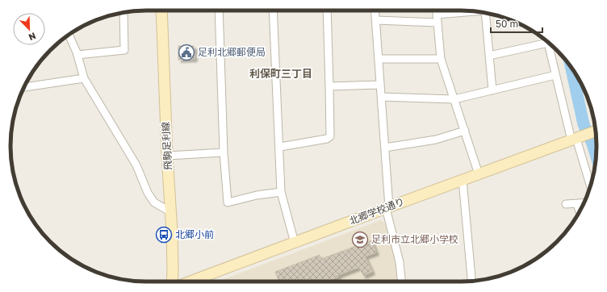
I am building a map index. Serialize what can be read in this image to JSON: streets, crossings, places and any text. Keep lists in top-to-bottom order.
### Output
{
  "streets": {
    "street": ["飛駒足利線", "北郷学校通り"]
  },
  "districts": ["利保町三丁目"],
  "places": {
    "public building": ["足利北郷郵便局"],
    "bus stop": ["北郷小前"],
    "school or university": ["足利市立北郷小学校"]
  },
  "scale_bar": "50 m",
  "north": "bottom right"
}
